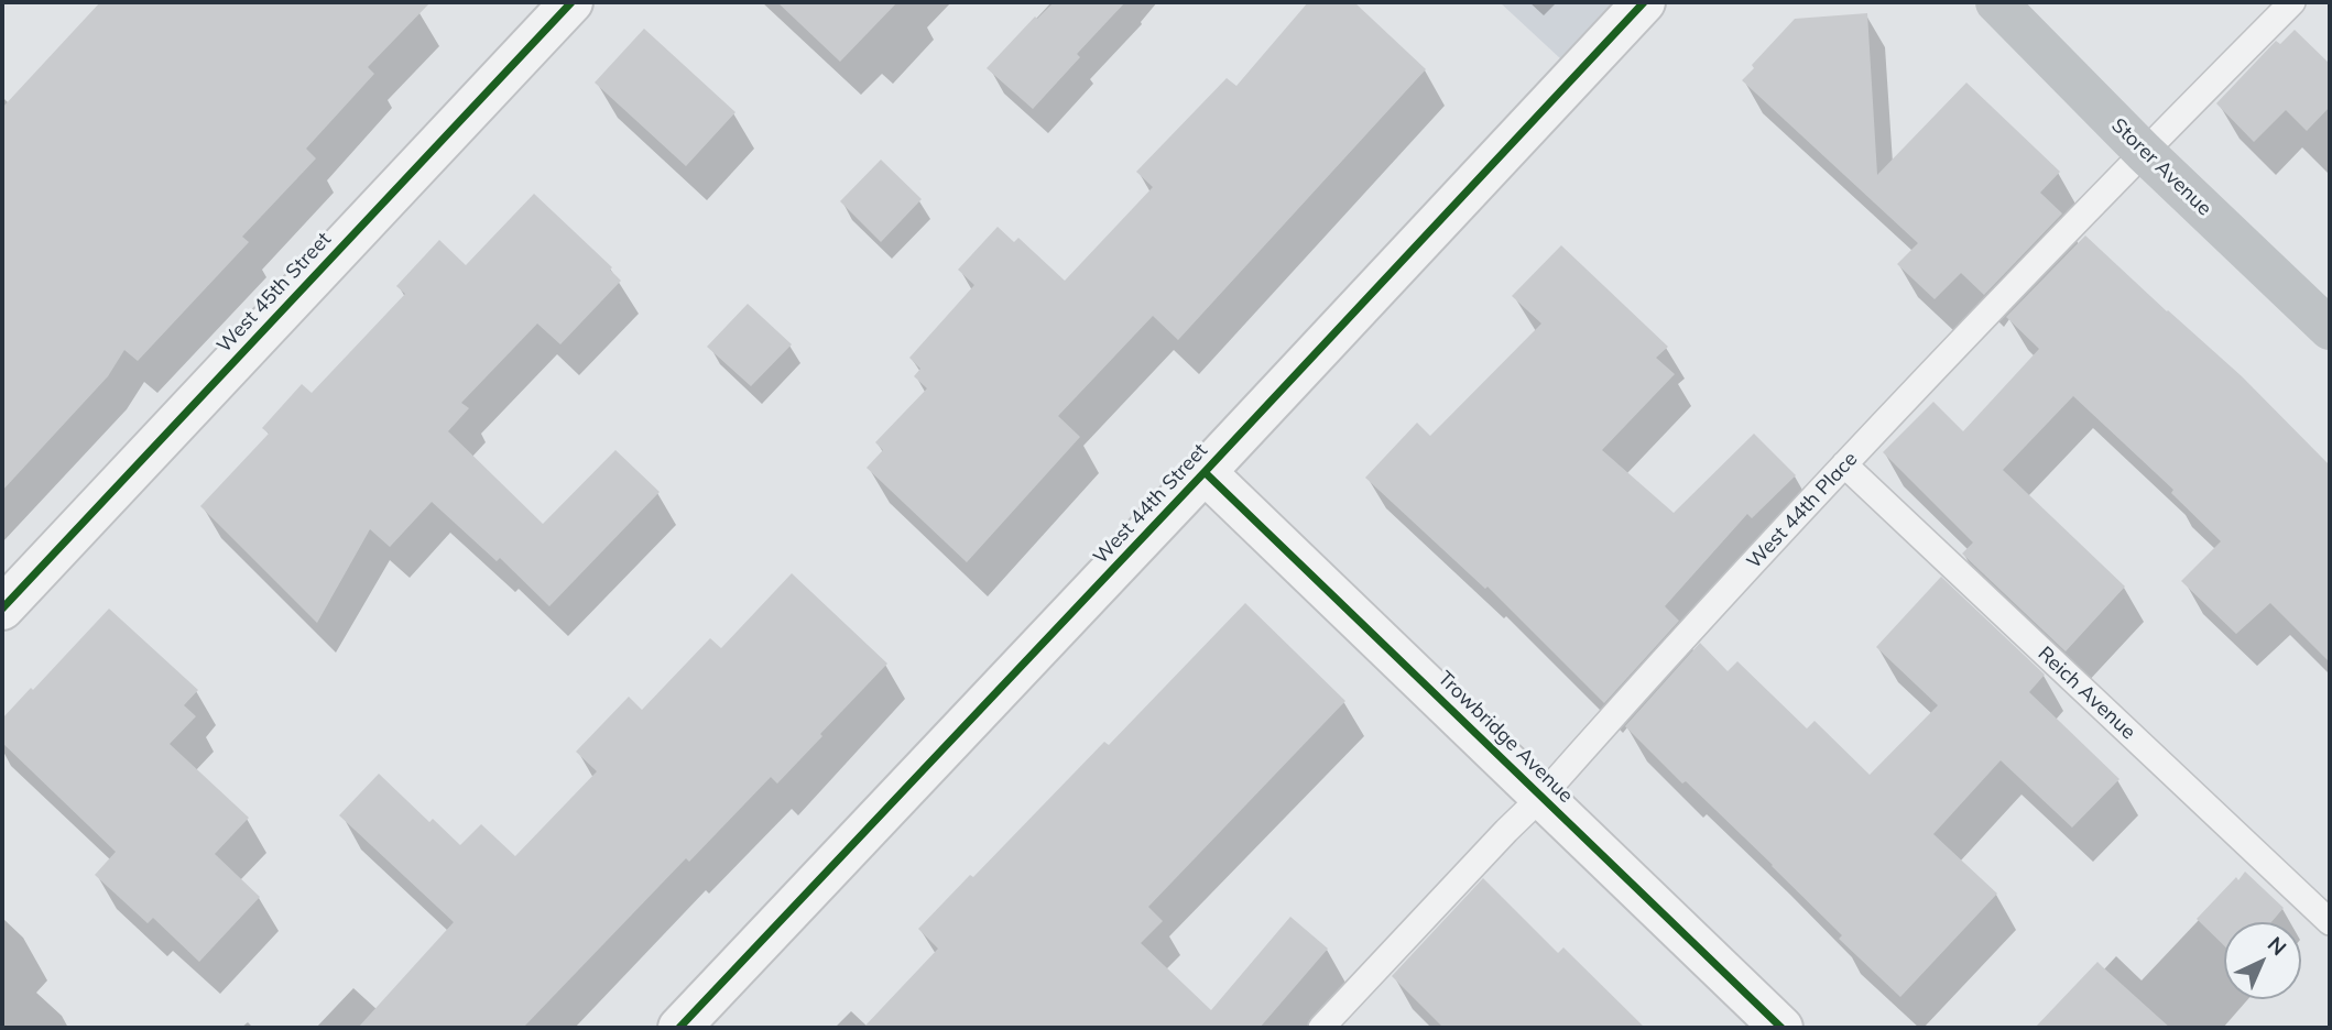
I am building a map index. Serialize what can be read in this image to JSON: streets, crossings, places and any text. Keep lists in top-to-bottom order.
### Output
{
  "streets": {
    "street": [
      "Storer Avenue",
      "West 45th Street",
      "West 44th Street",
      "Trowbridge Avenue"
    ],
    "lane": ["West 44th Place", "Reich Avenue"]
  },
  "crossings": [
    ["Storer Avenue", "West 44th Place"],
    ["West 44th Street", "Trowbridge Avenue"],
    ["West 44th Place", "Reich Avenue"],
    ["West 44th Place", "Trowbridge Avenue"]
  ],
  "north": "top right"
}
